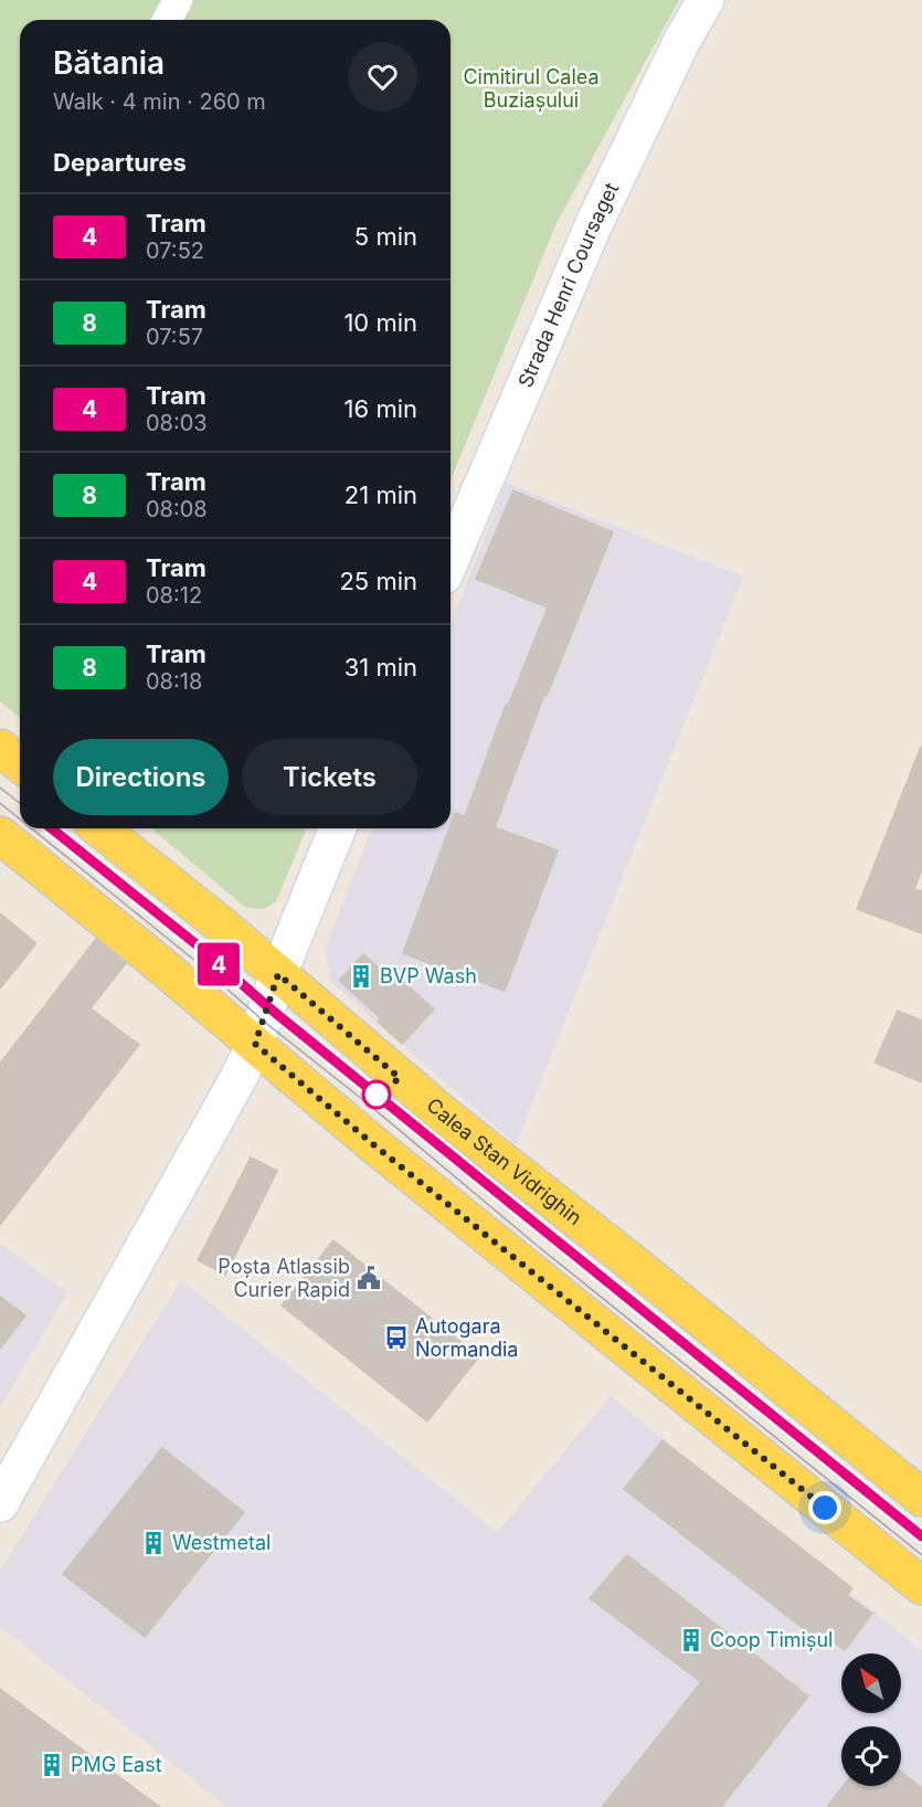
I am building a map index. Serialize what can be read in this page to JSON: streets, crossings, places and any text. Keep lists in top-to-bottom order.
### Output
{
  "streets": {
    "main road": ["Calea Stan Vidrighin"],
    "street": ["Strada Henri Coursaget"]
  },
  "parks": ["Cimitirul Calea Buziașului"],
  "places": {
    "building": [
      "BVP Wash",
      "Westmetal",
      "Coop Timișul",
      "PMG East"
    ],
    "public building": ["Poșta Atlassib Curier Rapid"],
    "bus stop": ["Autogara Normandia"]
  },
  "lines": ["tram line 4"],
  "north": "top left",
  "page": {
    "on_map": "4",
    "heading": [
      ["Bătania", "Walk · 4 min · 260 m"],
      "Departures"
    ],
    "list": [
      {
        "mark": "4",
        "name": "Tram",
        "note": "07:52",
        "value": "5 min"
      },
      {
        "mark": "8",
        "name": "Tram",
        "note": "07:57",
        "value": "10 min"
      },
      {
        "mark": "4",
        "name": "Tram",
        "note": "08:03",
        "value": "16 min"
      },
      {
        "mark": "8",
        "name": "Tram",
        "note": "08:08",
        "value": "21 min"
      },
      {
        "mark": "4",
        "name": "Tram",
        "note": "08:12",
        "value": "25 min"
      },
      {
        "mark": "8",
        "name": "Tram",
        "note": "08:18",
        "value": "31 min"
      }
    ],
    "buttons": ["Directions", "Tickets"]
  }
}
